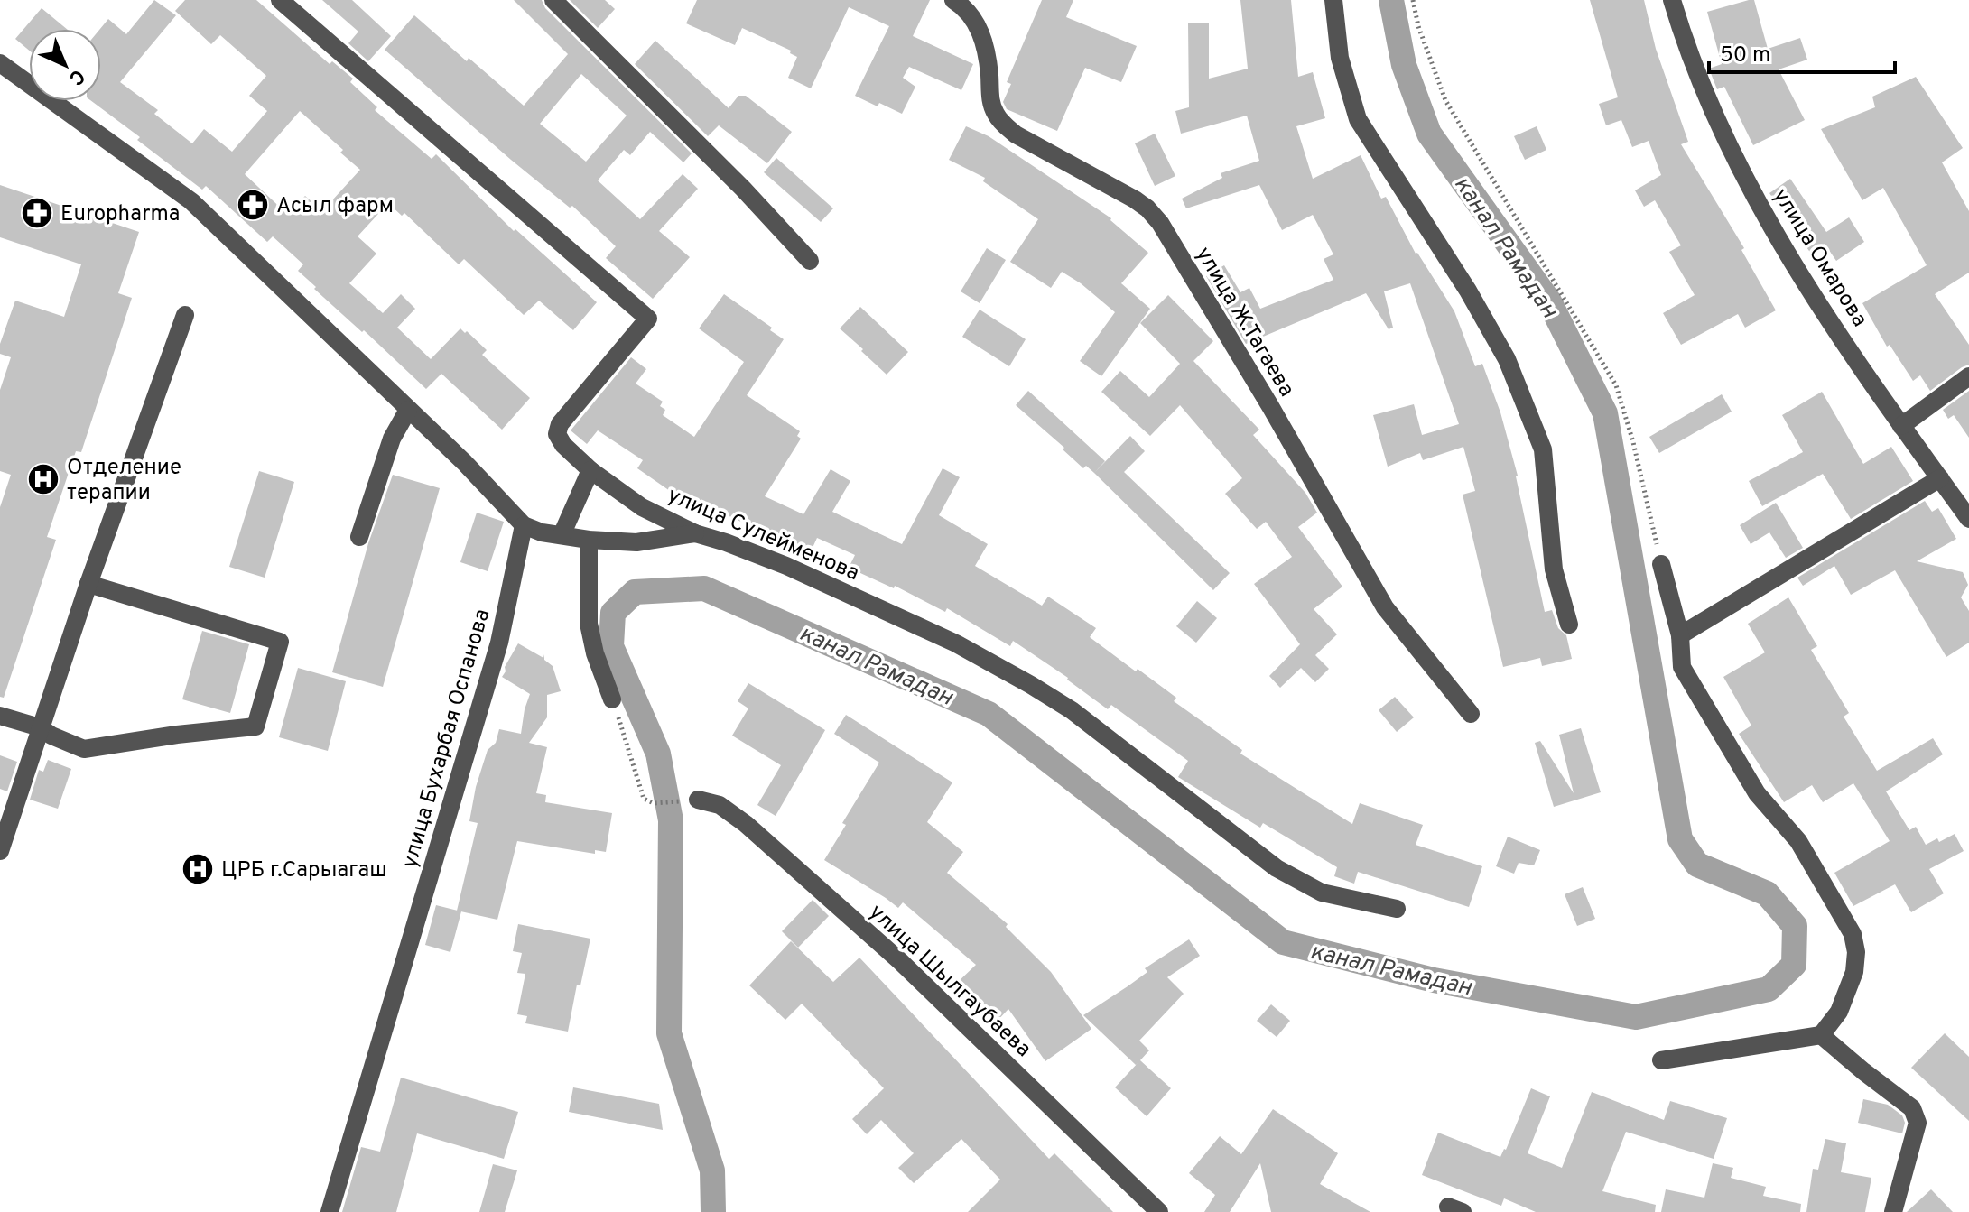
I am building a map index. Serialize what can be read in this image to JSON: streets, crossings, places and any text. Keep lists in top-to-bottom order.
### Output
{
  "streets": {
    "street": [
      "улица Омарова",
      "улица Ж.Тагаева",
      "улица Сулейменова",
      "улица Бухарбая Оспанова",
      "улица Шылгаубаева"
    ]
  },
  "water": ["канал Рамадан"],
  "places": {
    "pharmacy": ["Асыл фарм", "Europharma"],
    "hospital": ["Отделение терапии", "ЦРБ г.Сарыагаш"]
  },
  "scale_bar": "50 m",
  "north": "bottom right"
}
